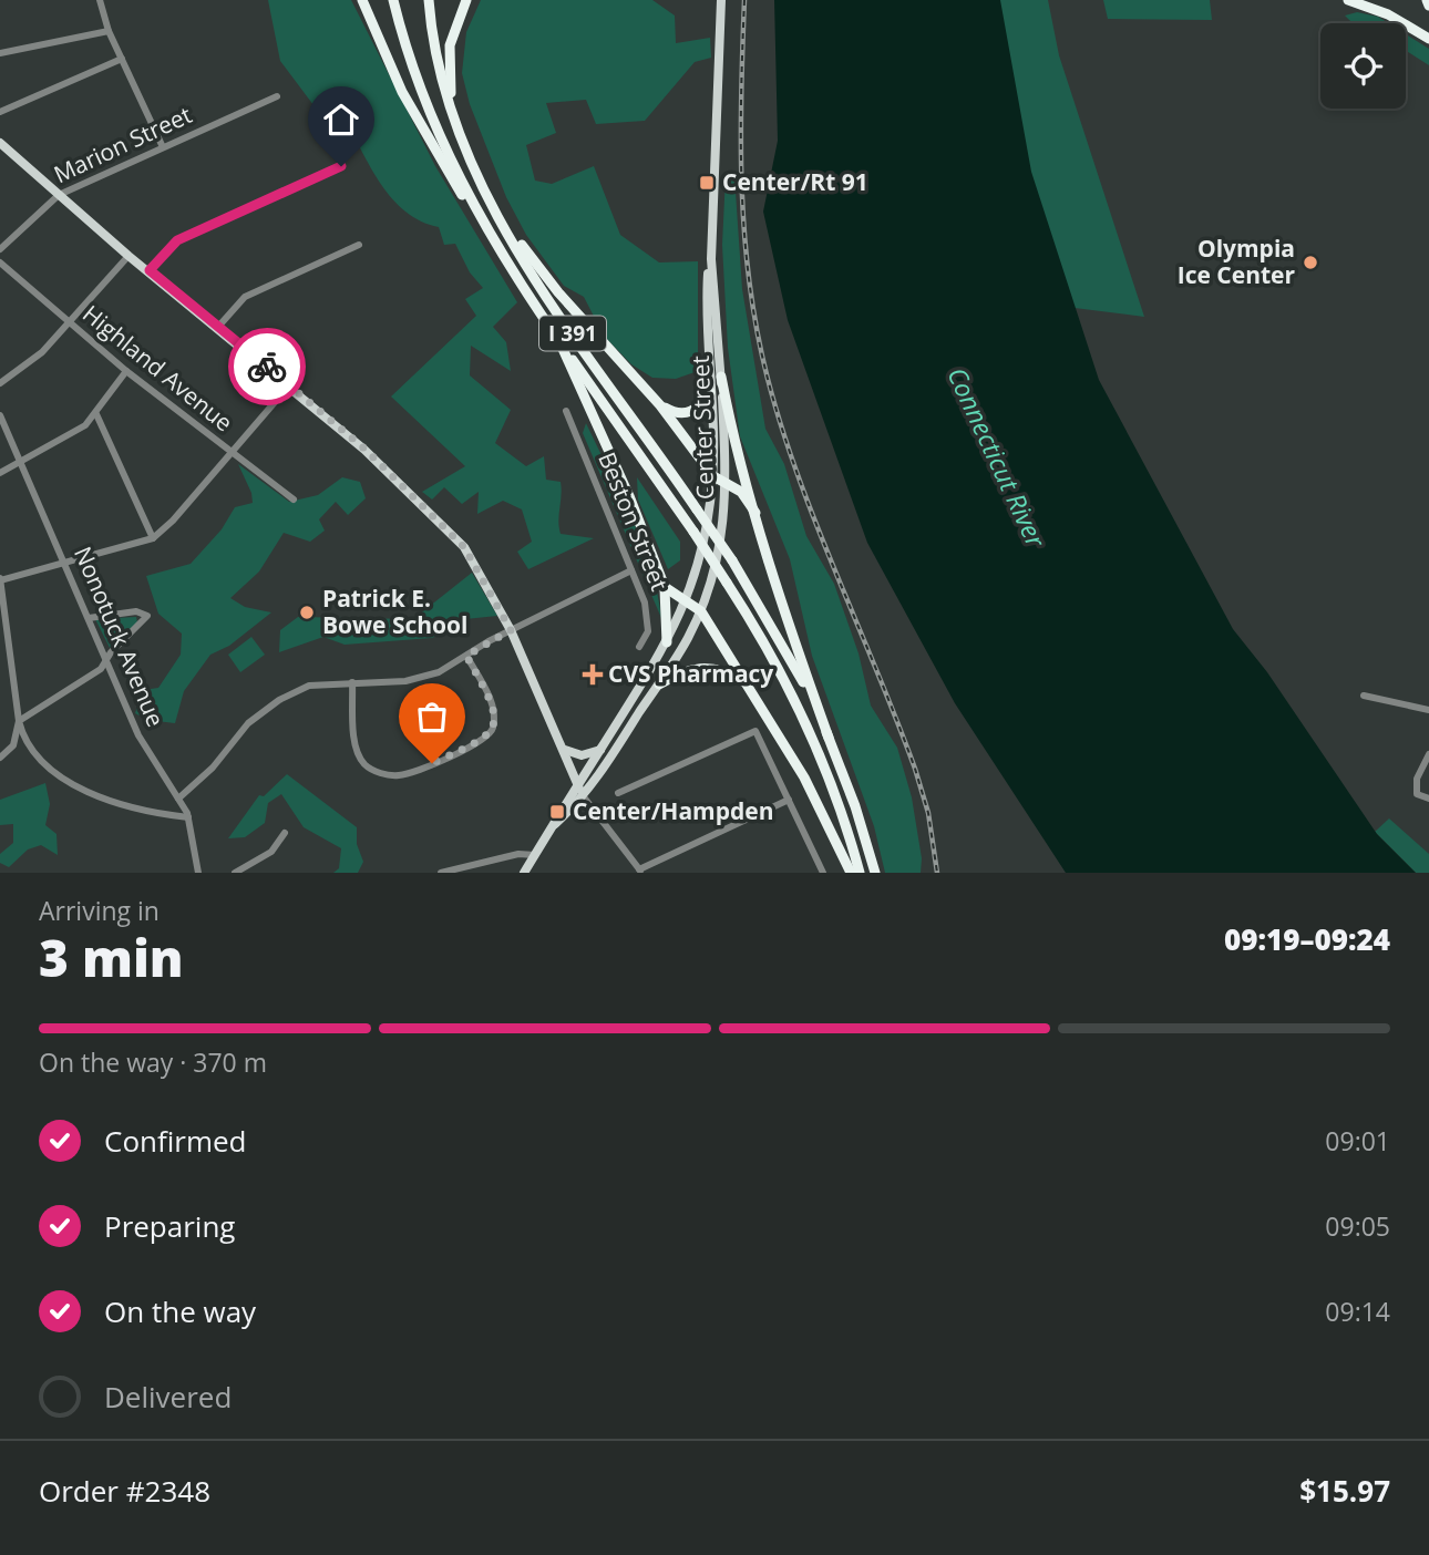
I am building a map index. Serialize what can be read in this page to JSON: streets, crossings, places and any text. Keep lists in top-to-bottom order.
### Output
{
  "streets": {
    "highway": ["I 391"],
    "main road": ["Center Street"],
    "street": [
      "Marion Street",
      "Highland Avenue",
      "Beston Street",
      "Nonotuck Avenue"
    ]
  },
  "water": ["Connecticut River"],
  "places": {
    "transit": ["Center/Rt 91", "Center/Hampden"],
    "other": ["Olympia Ice Center", "Patrick E. Bowe School"],
    "health": ["CVS Pharmacy"]
  },
  "page": {
    "heading": ["3 min", "Arriving in", "09:19–09:24"],
    "panel": ["Order #2348", "$15.97"],
    "bar": "On the way · 370 m",
    "list": [
      ["Confirmed", "09:01"],
      ["Preparing", "09:05"],
      ["On the way", "09:14"],
      "Delivered"
    ]
  }
}
